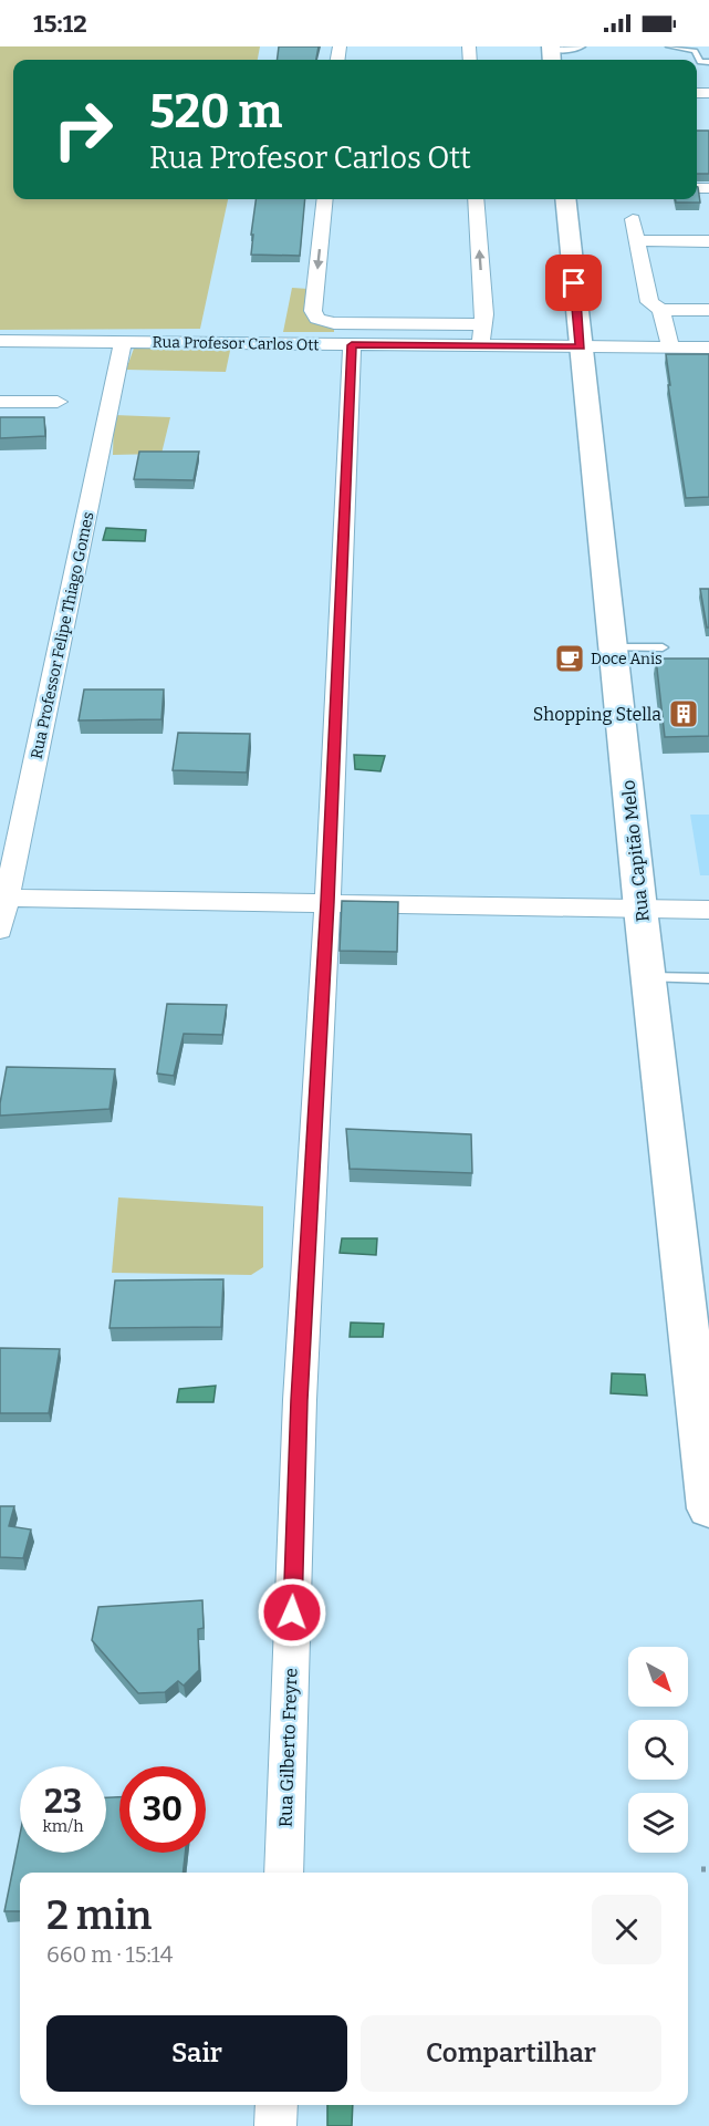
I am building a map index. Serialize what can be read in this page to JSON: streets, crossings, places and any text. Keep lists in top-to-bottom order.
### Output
{
  "streets": {
    "main road": ["Rua Capitão Melo"],
    "street": ["Rua Profesor Carlos Ott", "Rua Professor Felipe Thiago Gomes", "Rua Gilberto Freyre"]
  },
  "crossings": [
    ["Rua Profesor Carlos Ott", "Rua Professor Felipe Thiago Gomes"],
    ["Rua Profesor Carlos Ott", "Rua Capitão Melo"],
    ["Rua Profesor Carlos Ott", "Rua Gilberto Freyre"]
  ],
  "places": {
    "cafe": ["Doce Anis"],
    "building": ["Shopping Stella"]
  },
  "north": "bottom right",
  "page": {
    "status": "15:12",
    "turn": ["520 m", "Rua Profesor Carlos Ott"],
    "speed": "23 km/h",
    "limit": "30",
    "heading": ["2 min", "660 m · 15:14"],
    "buttons": ["Sair", "Compartilhar"]
  }
}
